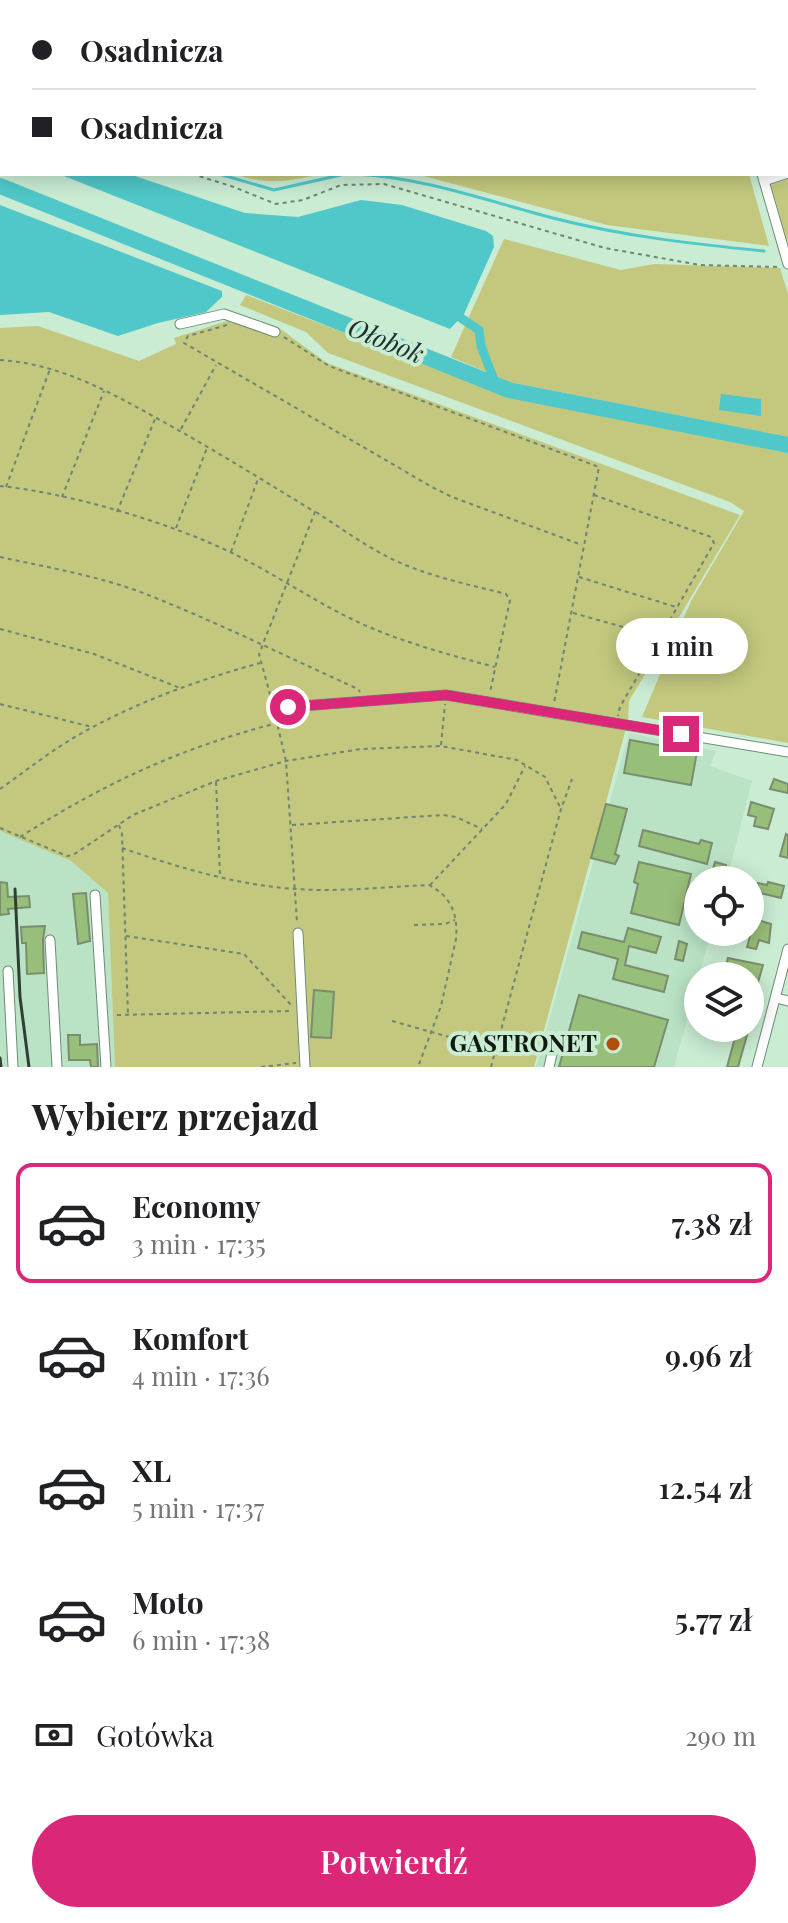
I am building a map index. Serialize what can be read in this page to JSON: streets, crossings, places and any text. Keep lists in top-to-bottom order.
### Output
{
  "water": ["Ołobok"],
  "places": ["GASTRONET"],
  "page": {
    "banner": ["Osadnicza", "Osadnicza"],
    "bubble": "1 min",
    "heading": "Wybierz przejazd",
    "list": [
      {
        "name": "Economy",
        "note": "3 min · 17:35",
        "value": "7.38 zł"
      },
      {
        "name": "Komfort",
        "note": "4 min · 17:36",
        "value": "9.96 zł"
      },
      {
        "name": "XL",
        "note": "5 min · 17:37",
        "value": "12.54 zł"
      },
      {
        "name": "Moto",
        "note": "6 min · 17:38",
        "value": "5.77 zł"
      }
    ],
    "pay": ["Gotówka", "290 m"],
    "buttons": "Potwierdź"
  }
}
